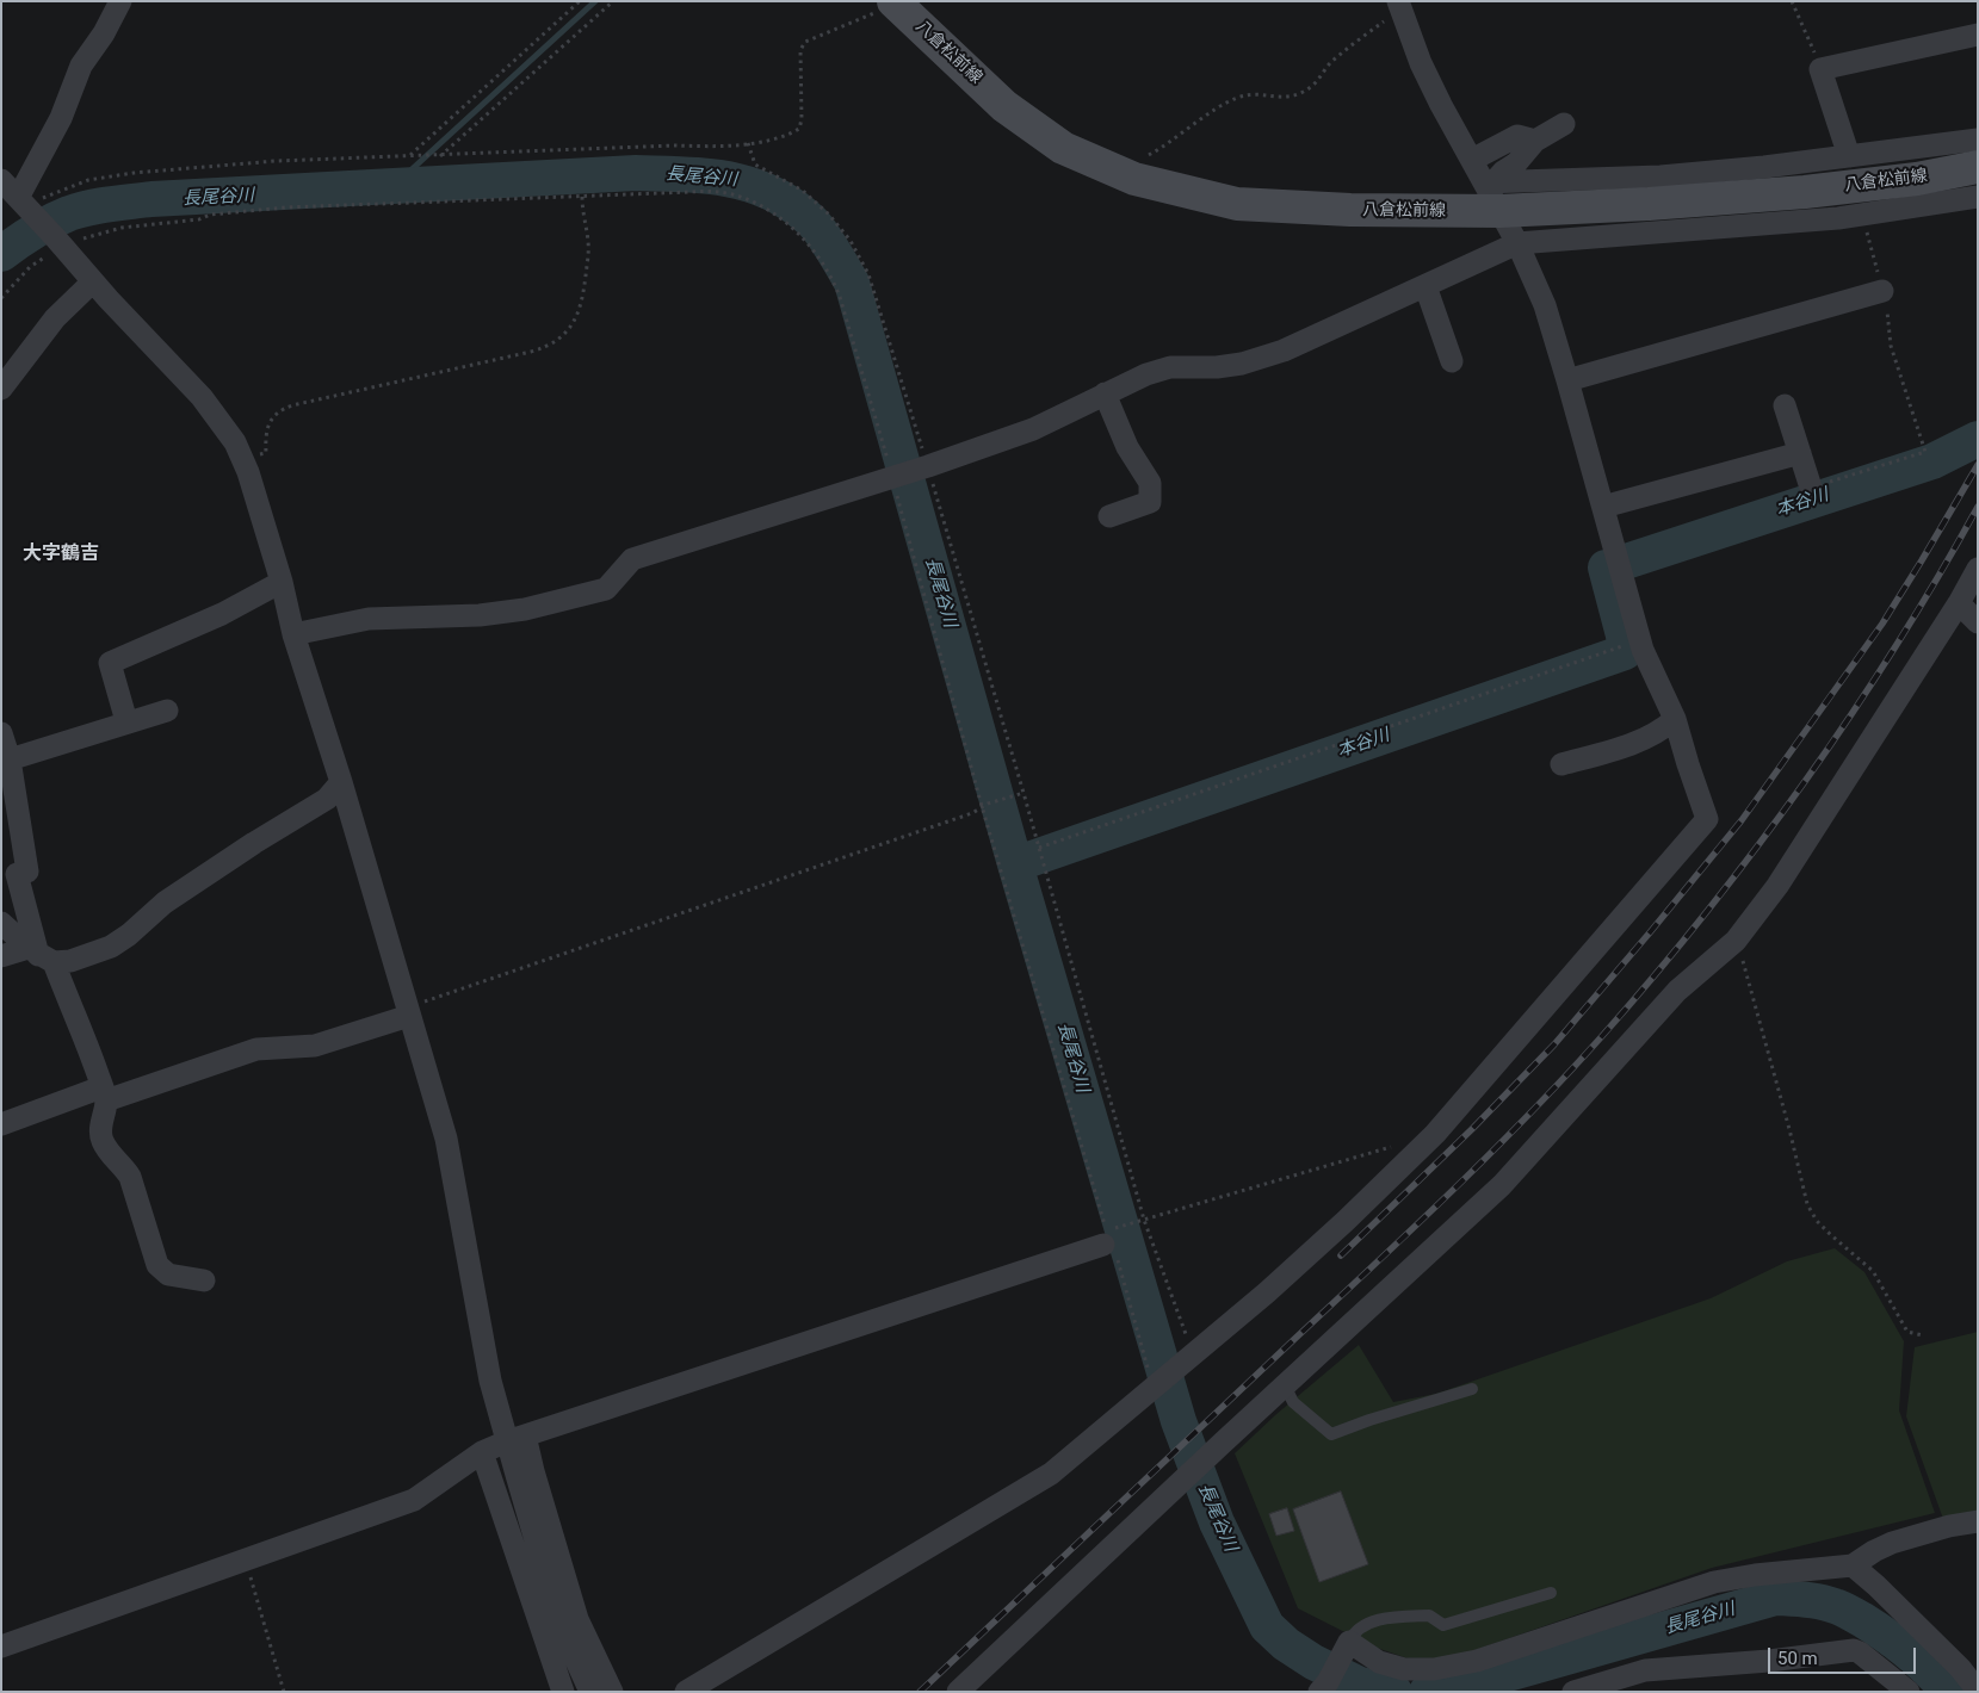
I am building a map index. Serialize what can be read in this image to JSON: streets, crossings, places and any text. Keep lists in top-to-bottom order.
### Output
{
  "streets": {
    "main road": ["八倉松前線"]
  },
  "districts": ["大字鶴吉"],
  "water": ["長尾谷川", "本谷川"],
  "scale_bar": "50 m"
}
